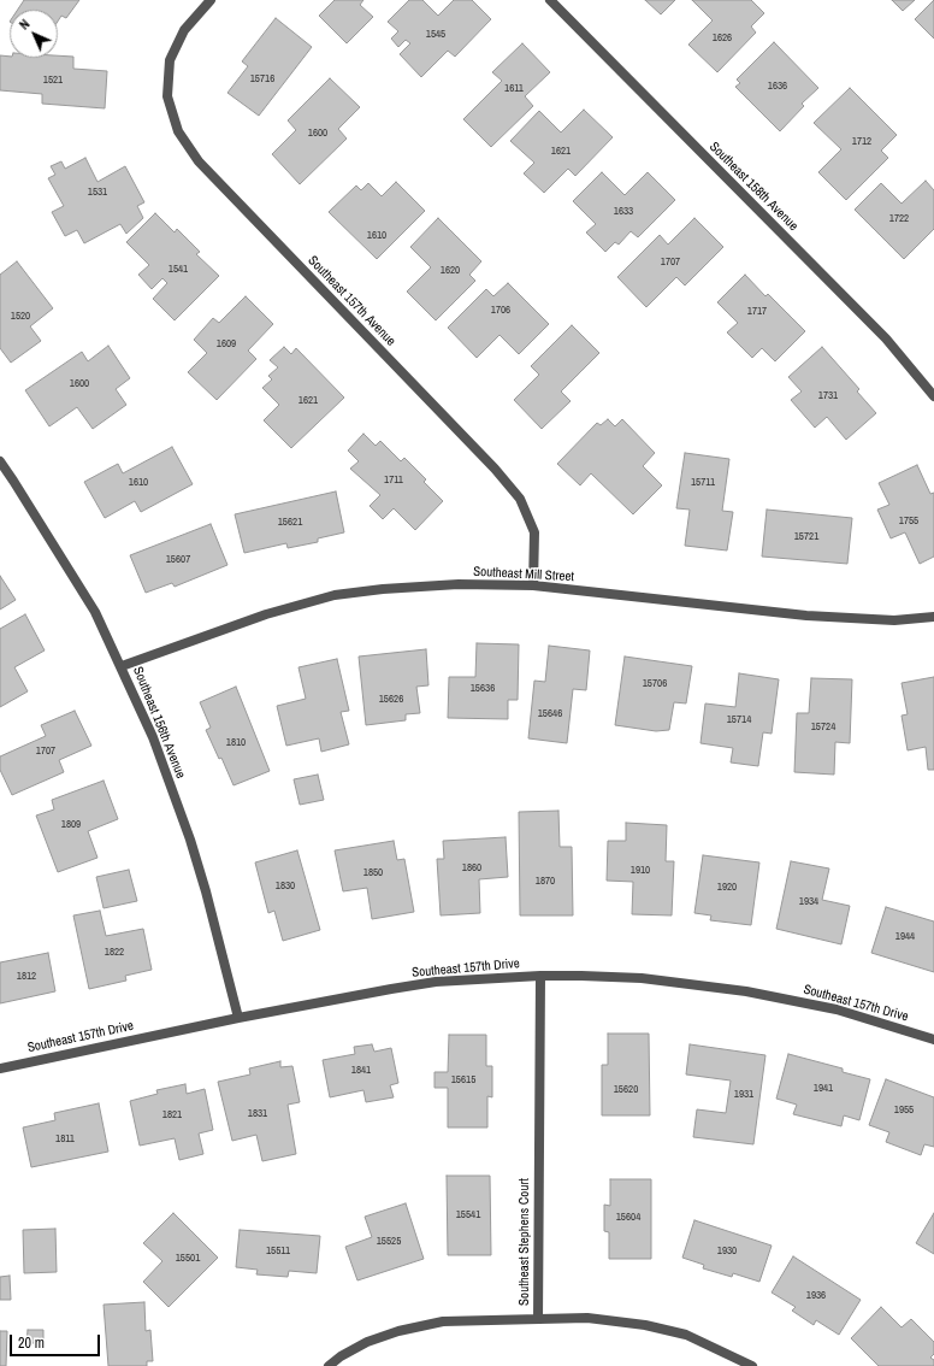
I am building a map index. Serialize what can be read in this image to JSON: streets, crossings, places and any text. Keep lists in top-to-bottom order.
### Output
{
  "streets": {
    "street": [
      "Southeast 158th Avenue",
      "Southeast 157th Avenue",
      "Southeast Mill Street",
      "Southeast 156th Avenue",
      "Southeast 157th Drive",
      "Southeast Stephens Court"
    ]
  },
  "crossings": [
    ["Southeast 157th Avenue", "Southeast Mill Street"],
    ["Southeast Mill Street", "Southeast 156th Avenue"],
    ["Southeast 156th Avenue", "Southeast 157th Drive"],
    ["Southeast 157th Drive", "Southeast Stephens Court"]
  ],
  "house_numbers": [
    "1545",
    "1626",
    "15716",
    "1521",
    "1636",
    "1611",
    "1600",
    "1712",
    "1621",
    "1531",
    "1633",
    "1722",
    "1610",
    "1707",
    "1541",
    "1620",
    "1706",
    "1717",
    "1520",
    "1609",
    "1600",
    "1731",
    "1621",
    "1711",
    "1610",
    "15711",
    "1755",
    "15621",
    "15721",
    "15607",
    "15706",
    "15636",
    "15626",
    "15646",
    "15714",
    "15724",
    "1810",
    "1707",
    "1809",
    "1860",
    "1910",
    "1850",
    "1870",
    "1830",
    "1920",
    "1934",
    "1944",
    "1822",
    "1812",
    "1841",
    "15615",
    "1941",
    "15620",
    "1931",
    "1955",
    "1831",
    "1821",
    "1811",
    "15541",
    "15604",
    "15525",
    "15511",
    "1930",
    "15501",
    "1936"
  ],
  "scale_bar": "20 m",
  "north": "top left"
}
